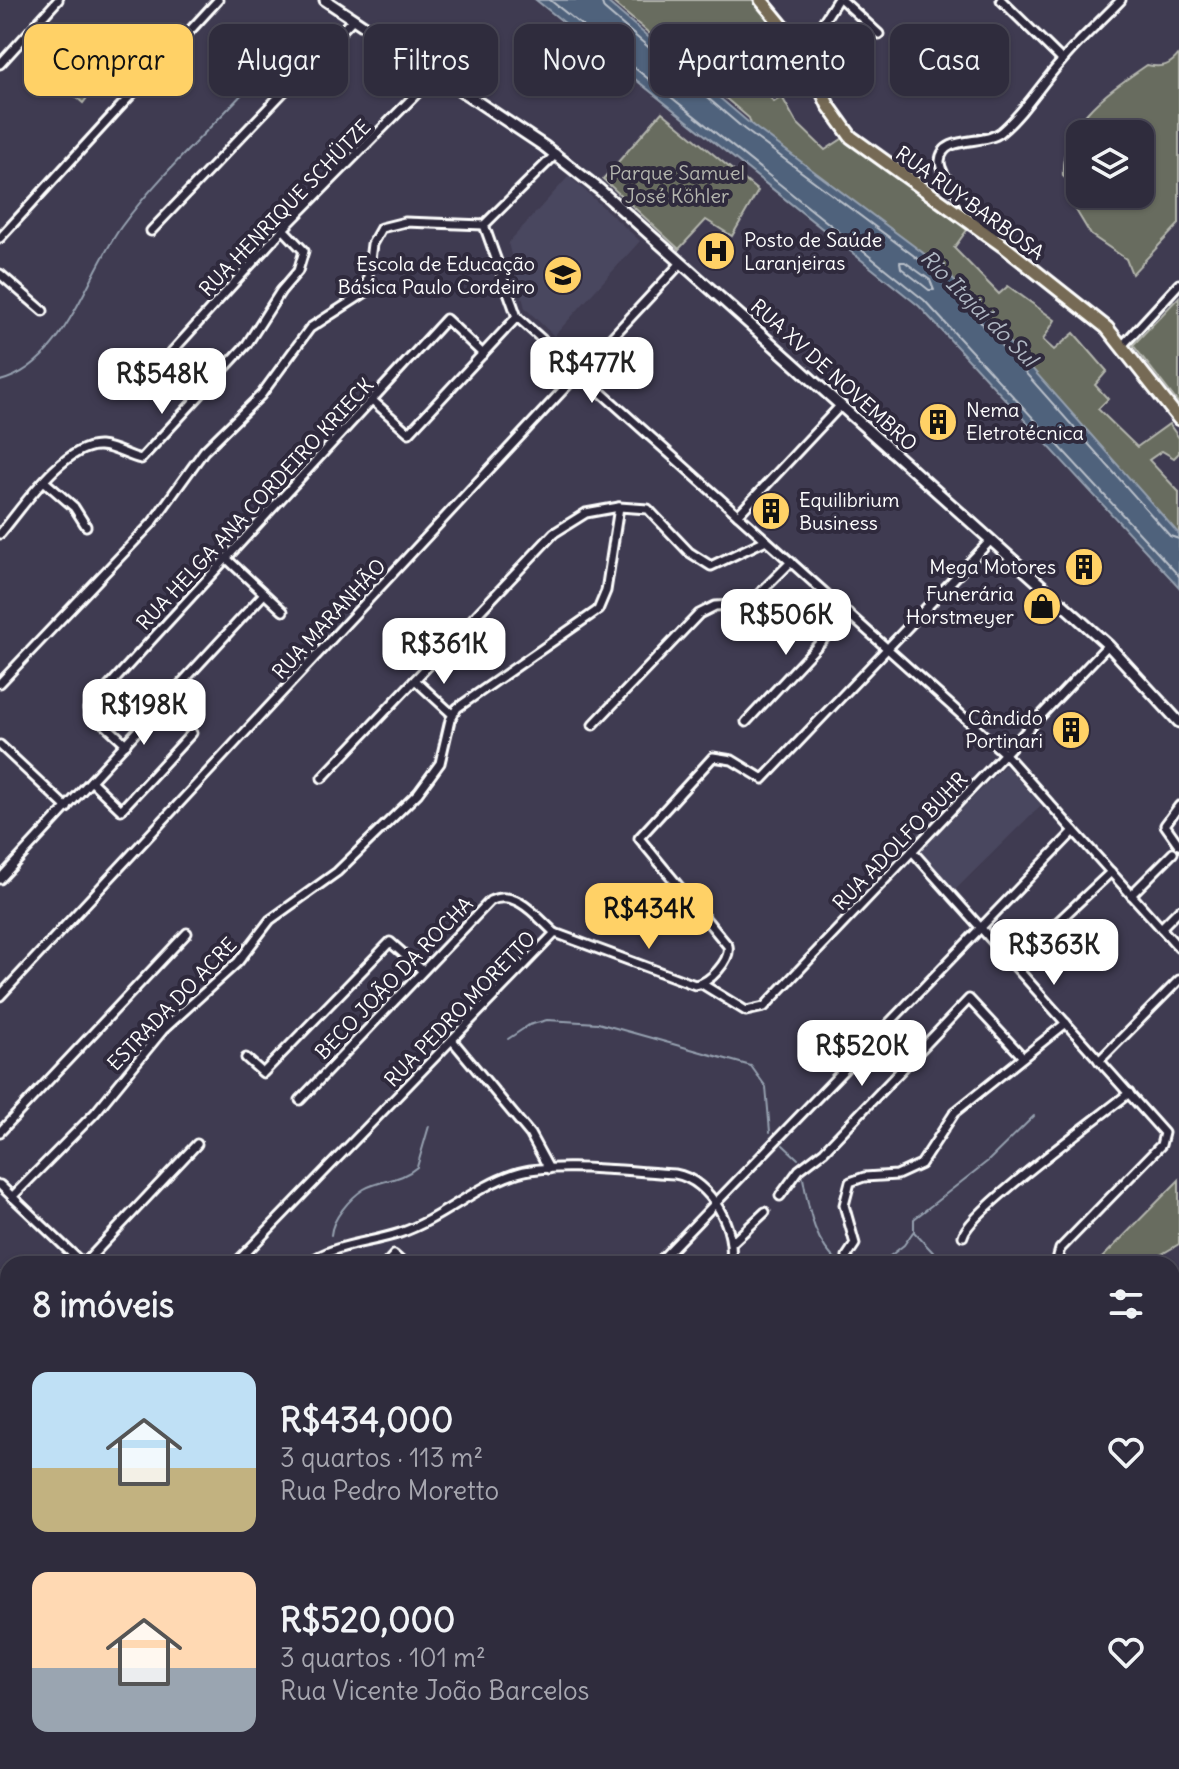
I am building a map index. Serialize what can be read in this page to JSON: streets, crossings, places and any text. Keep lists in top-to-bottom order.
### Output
{
  "streets": {
    "main road": ["RUA RUY BARBOSA", "RUA XV DE NOVEMBRO"],
    "street": [
      "RUA HENRIQUE SCHÜTZE",
      "RUA HELGA ANA CORDEIRO KRIECK",
      "RUA MARANHÃO",
      "RUA ADOLFO BUHR",
      "BECO JOÃO DA ROCHA",
      "ESTRADA DO ACRE",
      "RUA PEDRO MORETTO"
    ]
  },
  "crossings": [
    ["RUA XV DE NOVEMBRO", "RUA MARANHÃO"],
    ["RUA XV DE NOVEMBRO", "RUA ADOLFO BUHR"],
    ["RUA ADOLFO BUHR", "RUA PEDRO MORETTO"],
    ["BECO JOÃO DA ROCHA", "RUA PEDRO MORETTO"]
  ],
  "water": ["Rio Itajaí do Sul"],
  "parks": ["Parque Samuel José Köhler"],
  "places": {
    "hospital": ["Posto de Saúde Laranjeiras"],
    "school or university": ["Escola de Educação Básica Paulo Cordeiro"],
    "building": [
      "Nema Eletrotécnica",
      "Equilibrium Business",
      "Mega Motores",
      "Cândido Portinari"
    ],
    "shop": ["Funerária Horstmeyer"]
  },
  "page": {
    "chip": [
      "Comprar",
      "Alugar",
      "Filtros",
      "Novo",
      "Apartamento",
      "Casa"
    ],
    "price": [
      "R$477K",
      "R$548K",
      "R$506K",
      "R$361K",
      "R$198K",
      "R$434K",
      "R$363K",
      "R$520K"
    ],
    "heading": "8 imóveis",
    "list": [
      {
        "name": "R$434,000",
        "note": "3 quartos · 113 m² · Rua Pedro Moretto"
      },
      {
        "name": "R$520,000",
        "note": "3 quartos · 101 m² · Rua Vicente João Barcelos"
      }
    ]
  }
}
